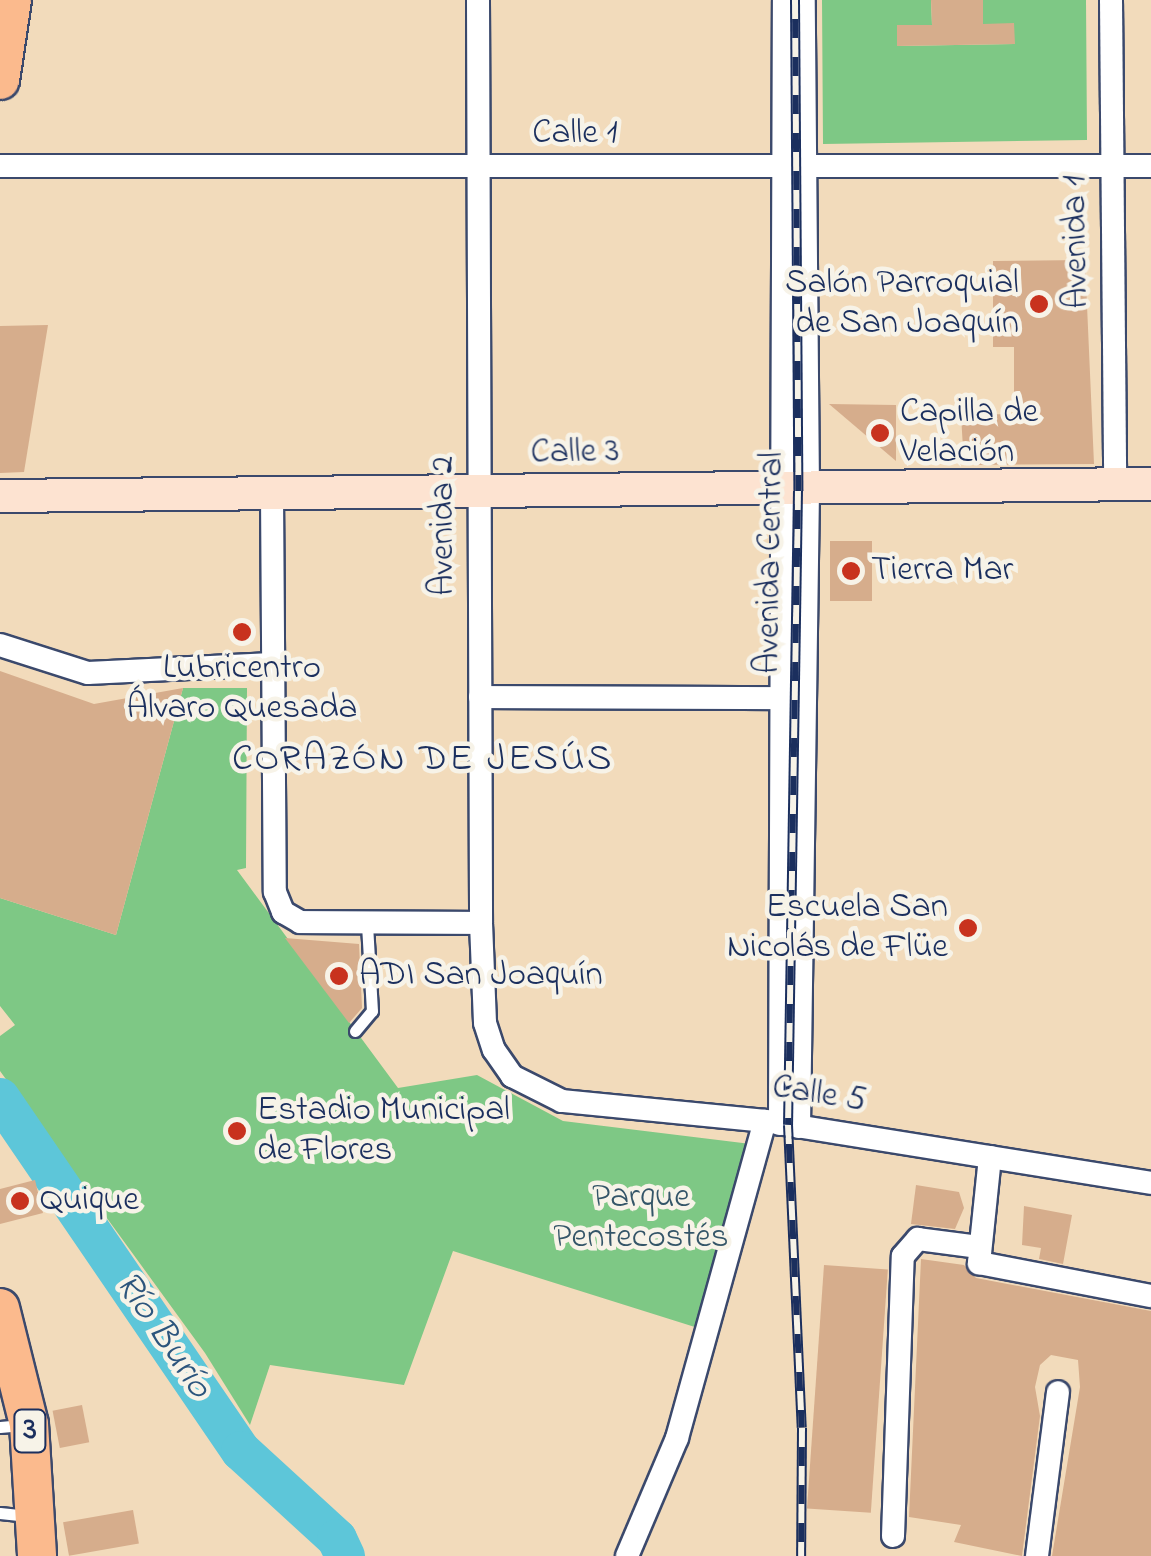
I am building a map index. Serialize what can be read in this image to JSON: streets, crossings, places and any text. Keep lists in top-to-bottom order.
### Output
{
  "streets": {
    "main road": ["Calle 3", "3"],
    "street": [
      "Calle 1",
      "Avenida 1",
      "Avenida 2",
      "Avenida Central",
      "Calle 5"
    ]
  },
  "crossings": [
    ["Calle 1", "Avenida 1"],
    ["Calle 1", "Avenida 2"],
    ["Calle 1", "Avenida Central"],
    ["Avenida 1", "Calle 3"],
    ["Calle 3", "Avenida 2"],
    ["Calle 3", "Avenida Central"],
    ["Avenida 2", "Calle 5"],
    ["Avenida Central", "Calle 5"]
  ],
  "districts": ["CORAZÓN DE JESÚS"],
  "water": ["Río Burío"],
  "parks": ["Parque Pentecostés"],
  "places": [
    "Salón Parroquial de San Joaquín",
    "Capilla de Velación",
    "Tierra Mar",
    "Lubricentro Álvaro Quesada",
    "Escuela San Nicolás de Flüe",
    "ADI San Joaquín",
    "Estadio Municipal de Flores",
    "Quique"
  ]
}
